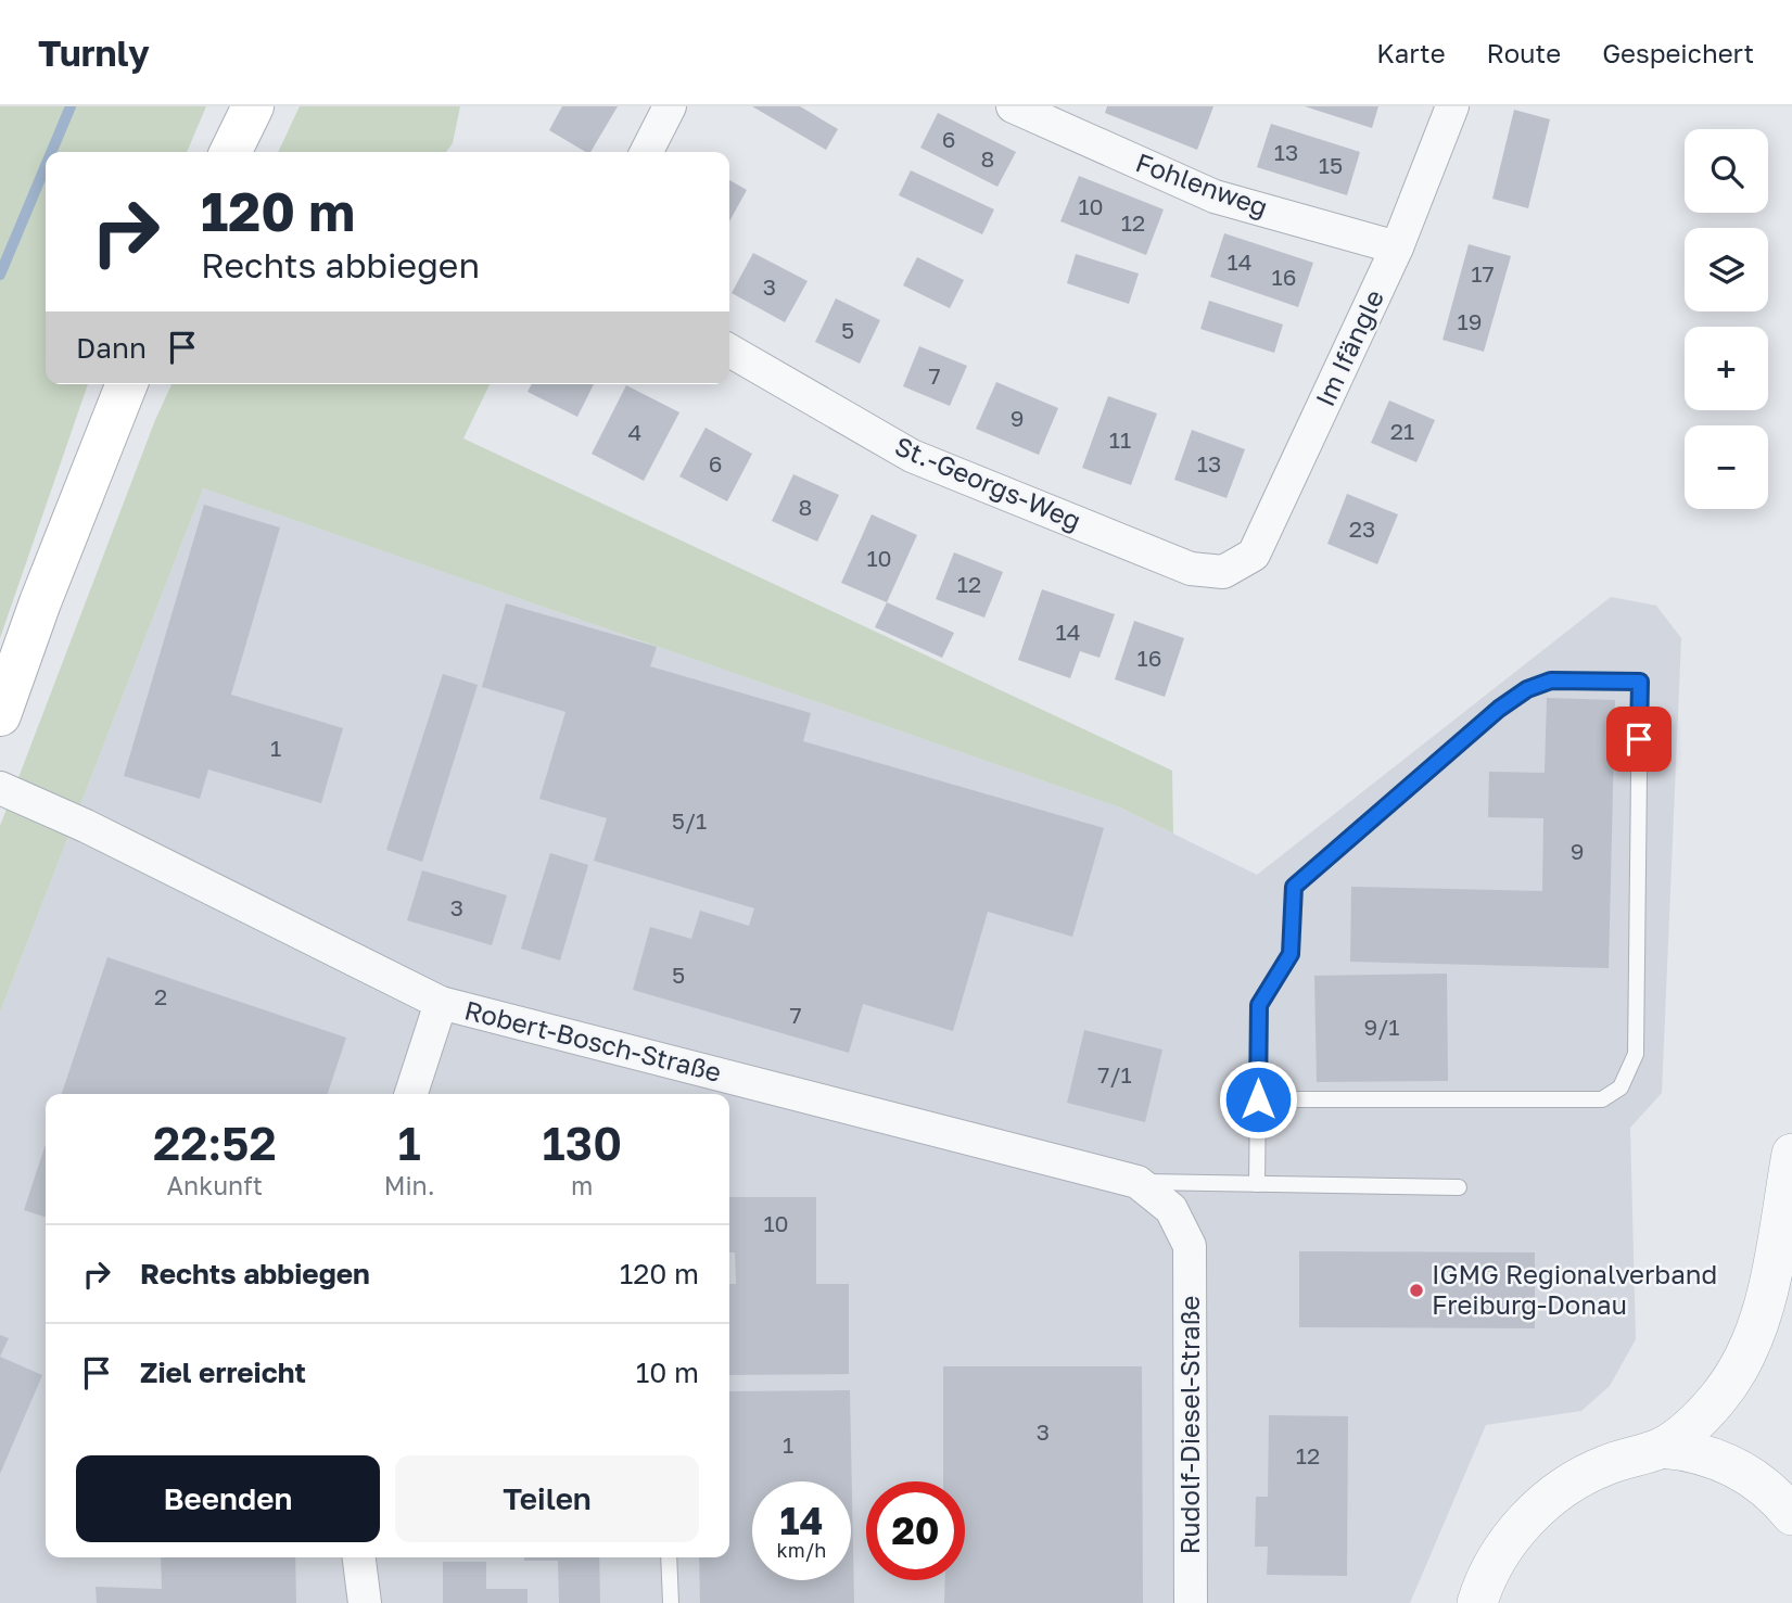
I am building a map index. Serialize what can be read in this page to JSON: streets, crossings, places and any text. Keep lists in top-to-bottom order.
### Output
{
  "streets": {
    "street": [
      "Fohlenweg",
      "Im Ifängle",
      "St.-Georgs-Weg",
      "Robert-Bosch-Straße",
      "Rudolf-Diesel-Straße"
    ]
  },
  "crossings": [
    ["Fohlenweg", "Im Ifängle"],
    ["Im Ifängle", "St.-Georgs-Weg"],
    ["Robert-Bosch-Straße", "Rudolf-Diesel-Straße"]
  ],
  "places": ["IGMG Regionalverband Freiburg-Donau"],
  "house_numbers": [
    "6",
    "13",
    "8",
    "15",
    "10",
    "12",
    "14",
    "17",
    "16",
    "3",
    "19",
    "5",
    "7",
    "9",
    "21",
    "4",
    "11",
    "6",
    "13",
    "8",
    "23",
    "10",
    "12",
    "14",
    "16",
    "1",
    "5/1",
    "9",
    "3",
    "5",
    "2",
    "7",
    "9/1",
    "7/1",
    "10",
    "3",
    "1",
    "12"
  ],
  "page": {
    "header": "Turnly",
    "nav": ["Karte", "Route", "Gespeichert"],
    "map_buttons": ["+", "−"],
    "turn": ["120 m", "Rechts abbiegen"],
    "then": "Dann",
    "eta": [
      "22:52",
      "Ankunft",
      "1",
      "Min.",
      "130",
      "m"
    ],
    "list": [
      {
        "name": "Rechts abbiegen",
        "value": "120 m"
      },
      {
        "name": "Ziel erreicht",
        "value": "10 m"
      }
    ],
    "buttons": ["Beenden", "Teilen"],
    "speed": "14 km/h",
    "limit": "20"
  }
}
